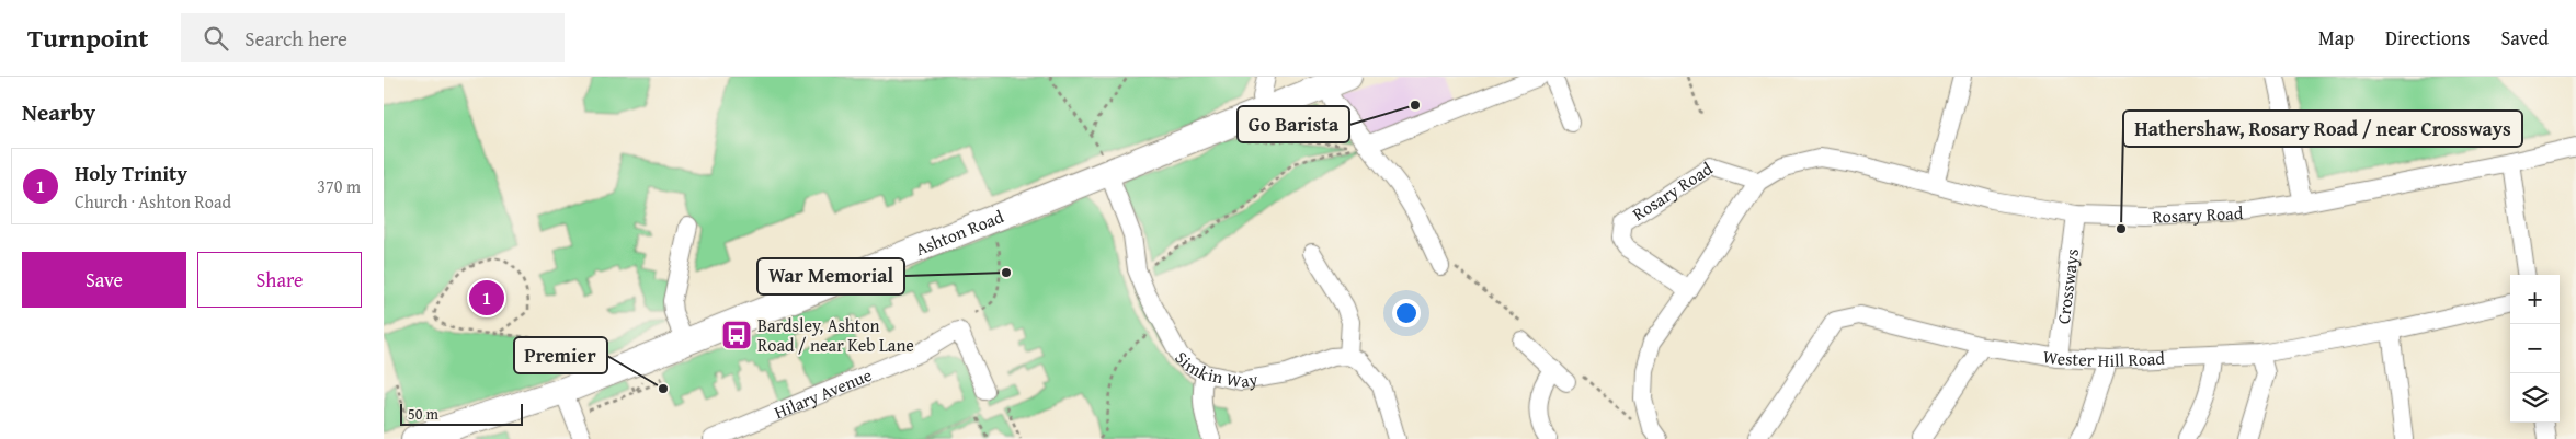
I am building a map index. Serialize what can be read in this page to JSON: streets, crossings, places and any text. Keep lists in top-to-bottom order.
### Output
{
  "streets": {
    "highway": ["Ashton Road"],
    "street": [
      "Rosary Road",
      "Crossways",
      "Wester Hill Road",
      "Simkin Way",
      "Hilary Avenue"
    ]
  },
  "crossings": [
    ["Rosary Road", "Crossways"],
    ["Ashton Road", "Simkin Way"],
    ["Crossways", "Wester Hill Road"]
  ],
  "places": {
    "other": [
      "Go Barista",
      "Hathershaw, Rosary Road / near Crossways",
      "War Memorial",
      "Premier"
    ],
    "bus stop": ["Bardsley, Ashton Road / near Keb Lane"]
  },
  "scale_bar": "50 m",
  "page": {
    "header": "Turnpoint",
    "search": "Search here",
    "nav": ["Map", "Directions", "Saved"],
    "heading": "Nearby",
    "list": [
      {
        "mark": "1",
        "name": "Holy Trinity",
        "note": "Church · Ashton Road",
        "value": "370 m"
      }
    ],
    "buttons": ["Save", "Share"],
    "map_buttons": ["+", "−"],
    "pins": "1",
    "scale": "50 m"
  }
}
